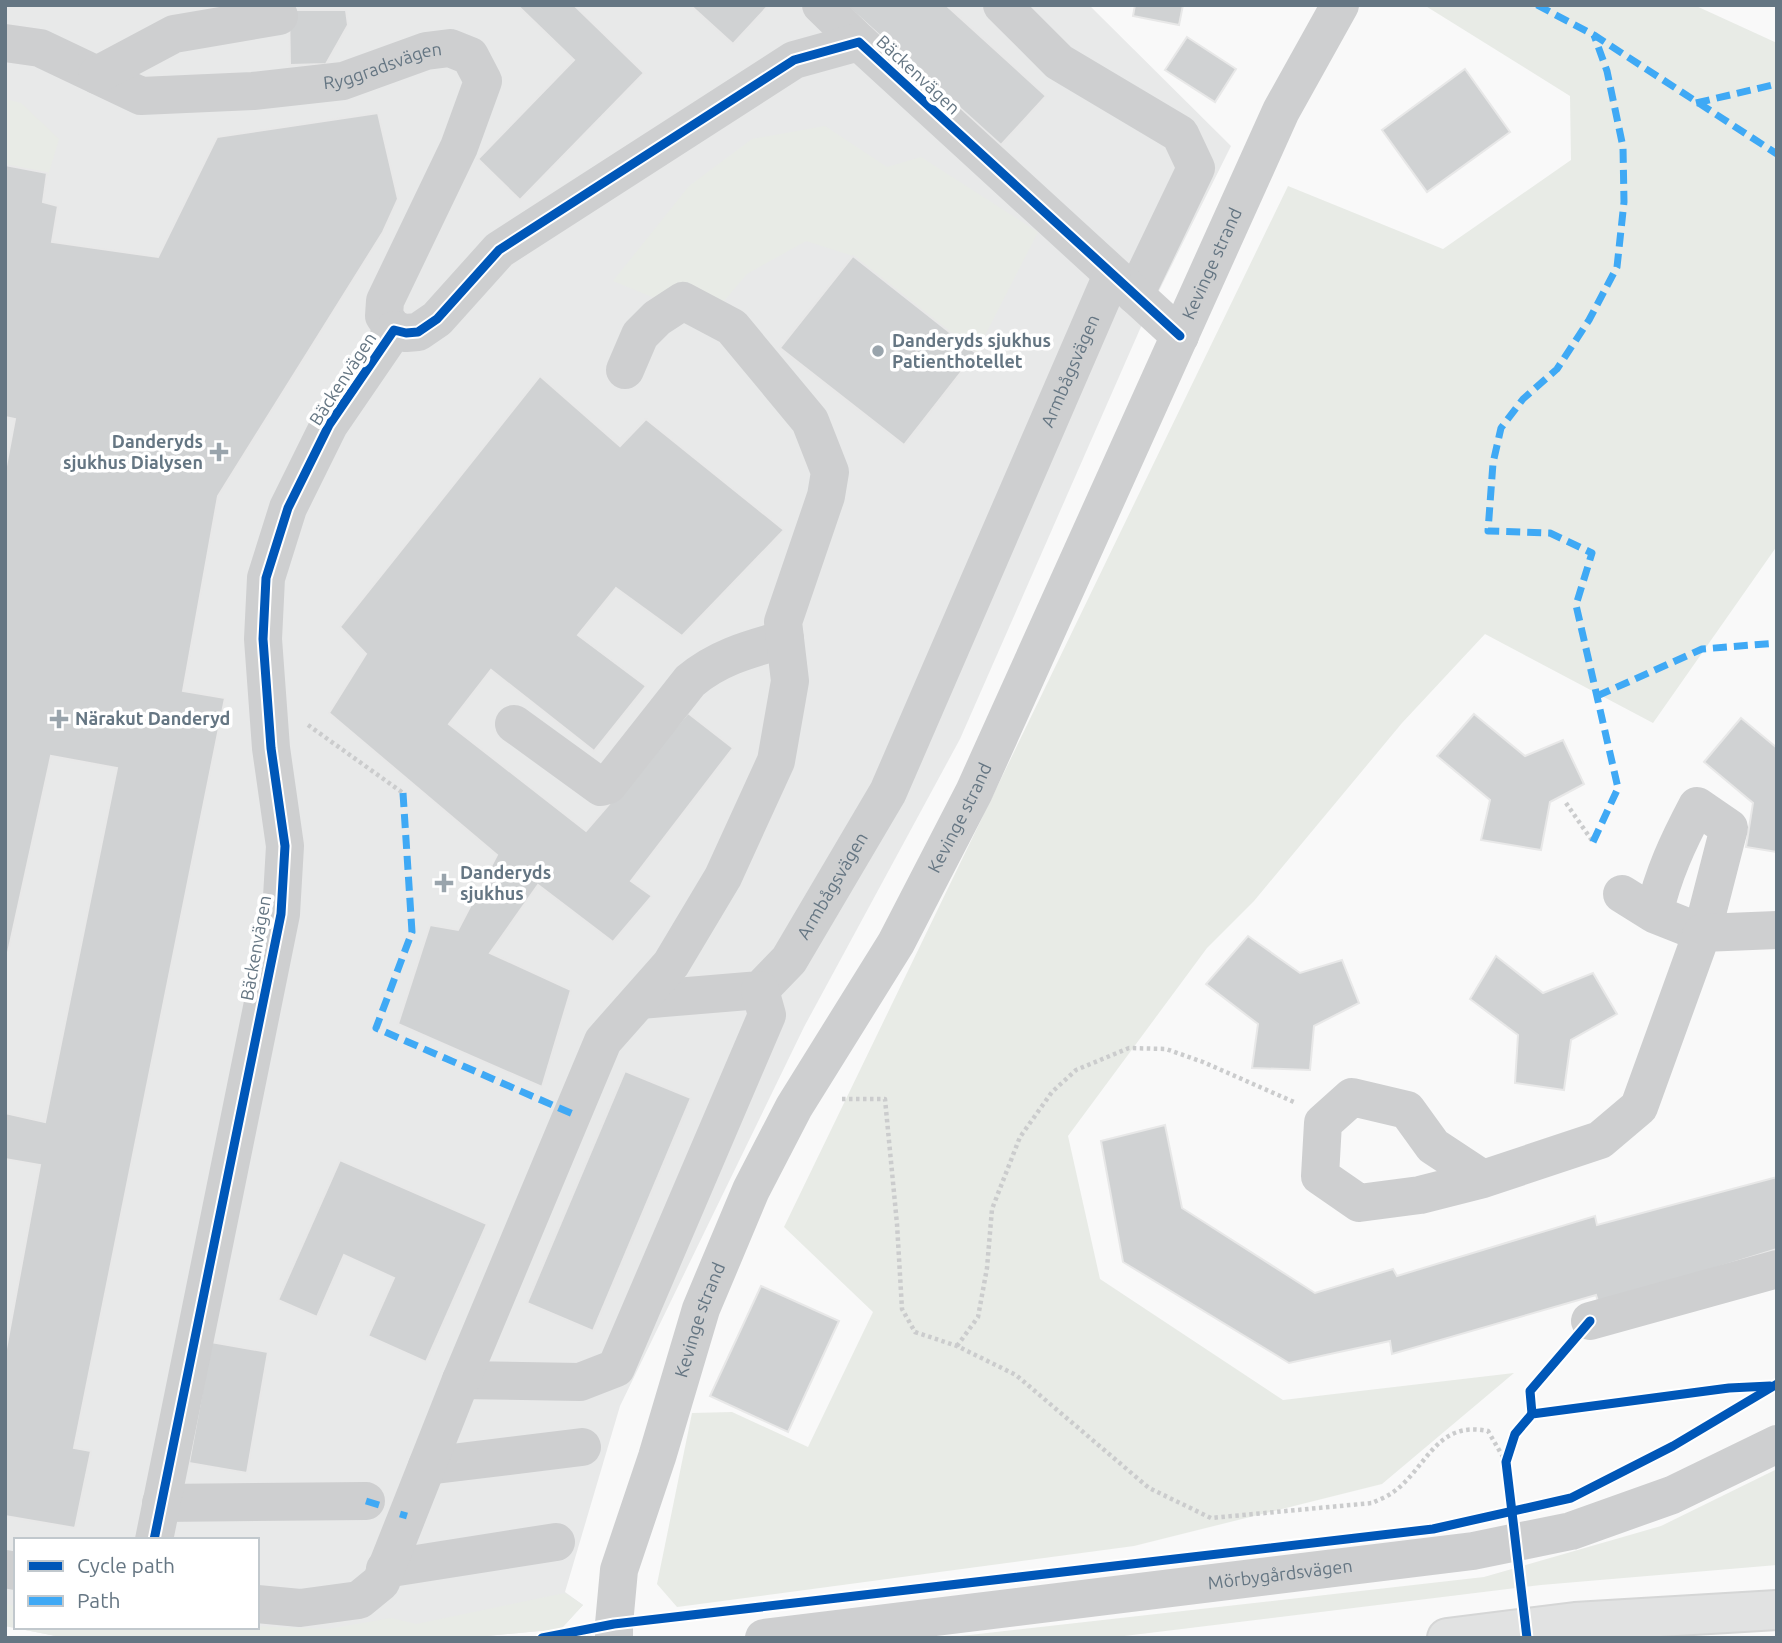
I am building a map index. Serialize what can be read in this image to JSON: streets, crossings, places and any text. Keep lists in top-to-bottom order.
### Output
{
  "streets": {
    "street": [
      "Ryggradsvägen",
      "Bäckenvägen",
      "Kevinge strand",
      "Armbågsvägen",
      "Mörbygårdsvägen"
    ]
  },
  "crossings": [
    ["Ryggradsvägen", "Bäckenvägen"],
    ["Bäckenvägen", "Kevinge strand"],
    ["Bäckenvägen", "Armbågsvägen"]
  ],
  "places": {
    "other": ["Danderyds sjukhus Patienthotellet"],
    "health": ["Danderyds sjukhus Dialysen", "Närakut Danderyd", "Danderyds sjukhus"]
  },
  "legend": ["Cycle path", "Path"]
}
